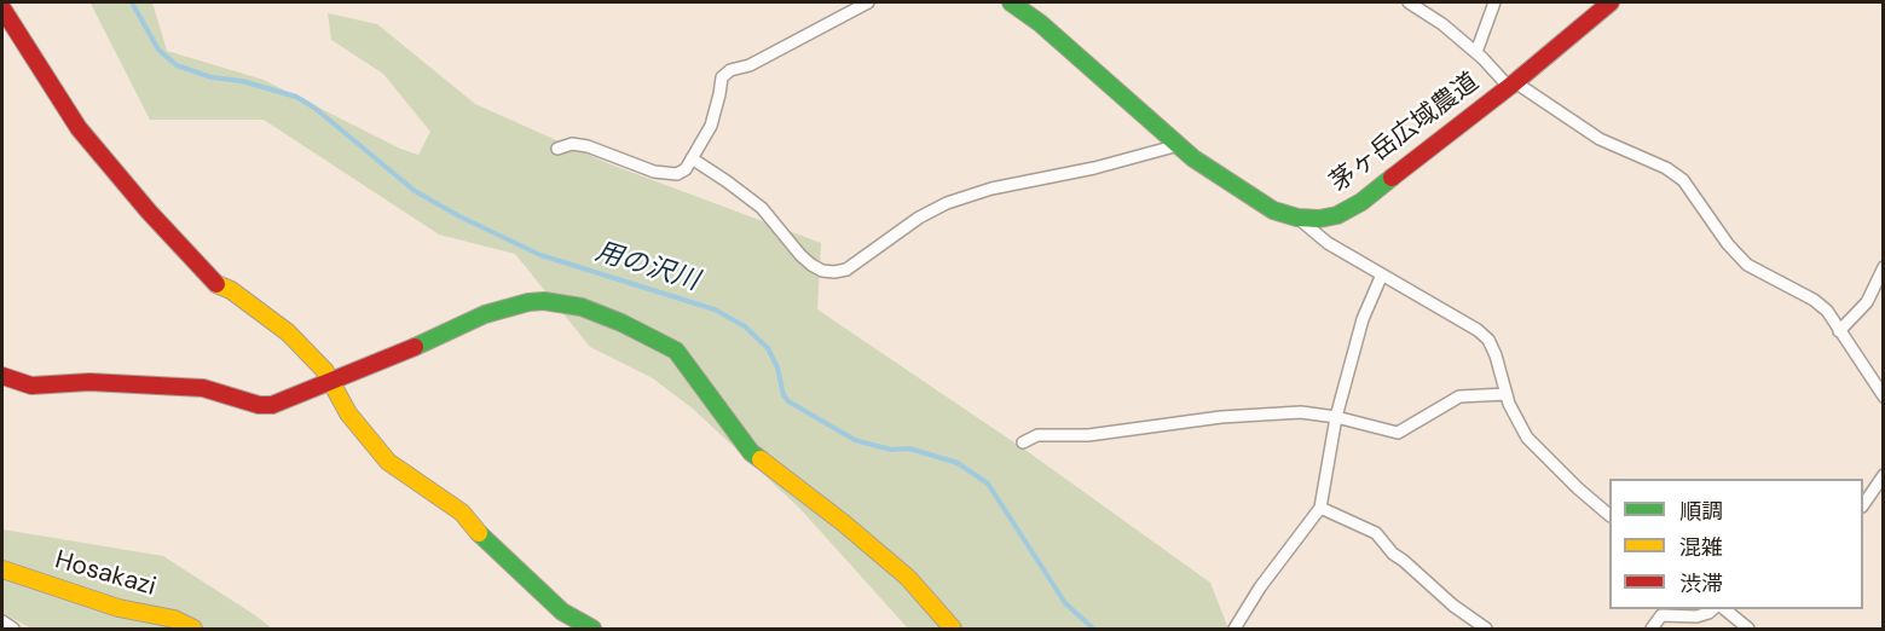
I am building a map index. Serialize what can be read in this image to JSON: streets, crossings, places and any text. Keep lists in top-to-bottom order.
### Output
{
  "streets": {
    "street": ["茅ヶ岳広域農道", "Hosakazi"]
  },
  "water": ["用の沢川"],
  "legend": ["順調", "混雑", "渋滞"]
}
